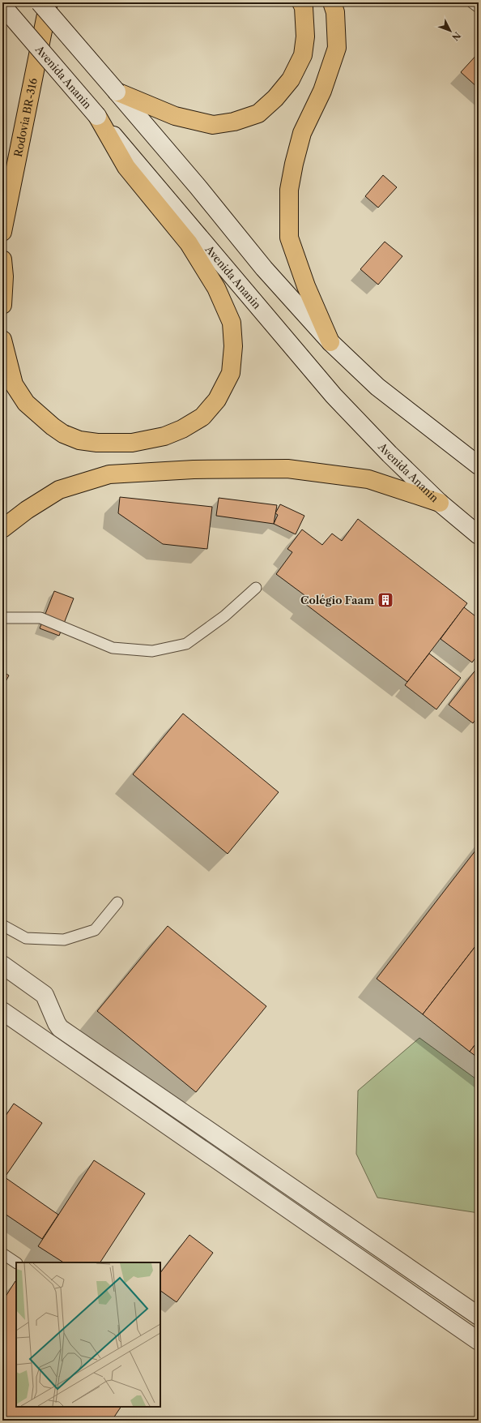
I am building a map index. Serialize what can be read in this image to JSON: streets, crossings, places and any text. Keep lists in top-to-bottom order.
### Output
{
  "streets": {
    "highway": ["Rodovia BR-316"],
    "main road": ["Avenida Ananin"]
  },
  "places": {
    "building": ["Colégio Faam"]
  },
  "north": "bottom right"
}
